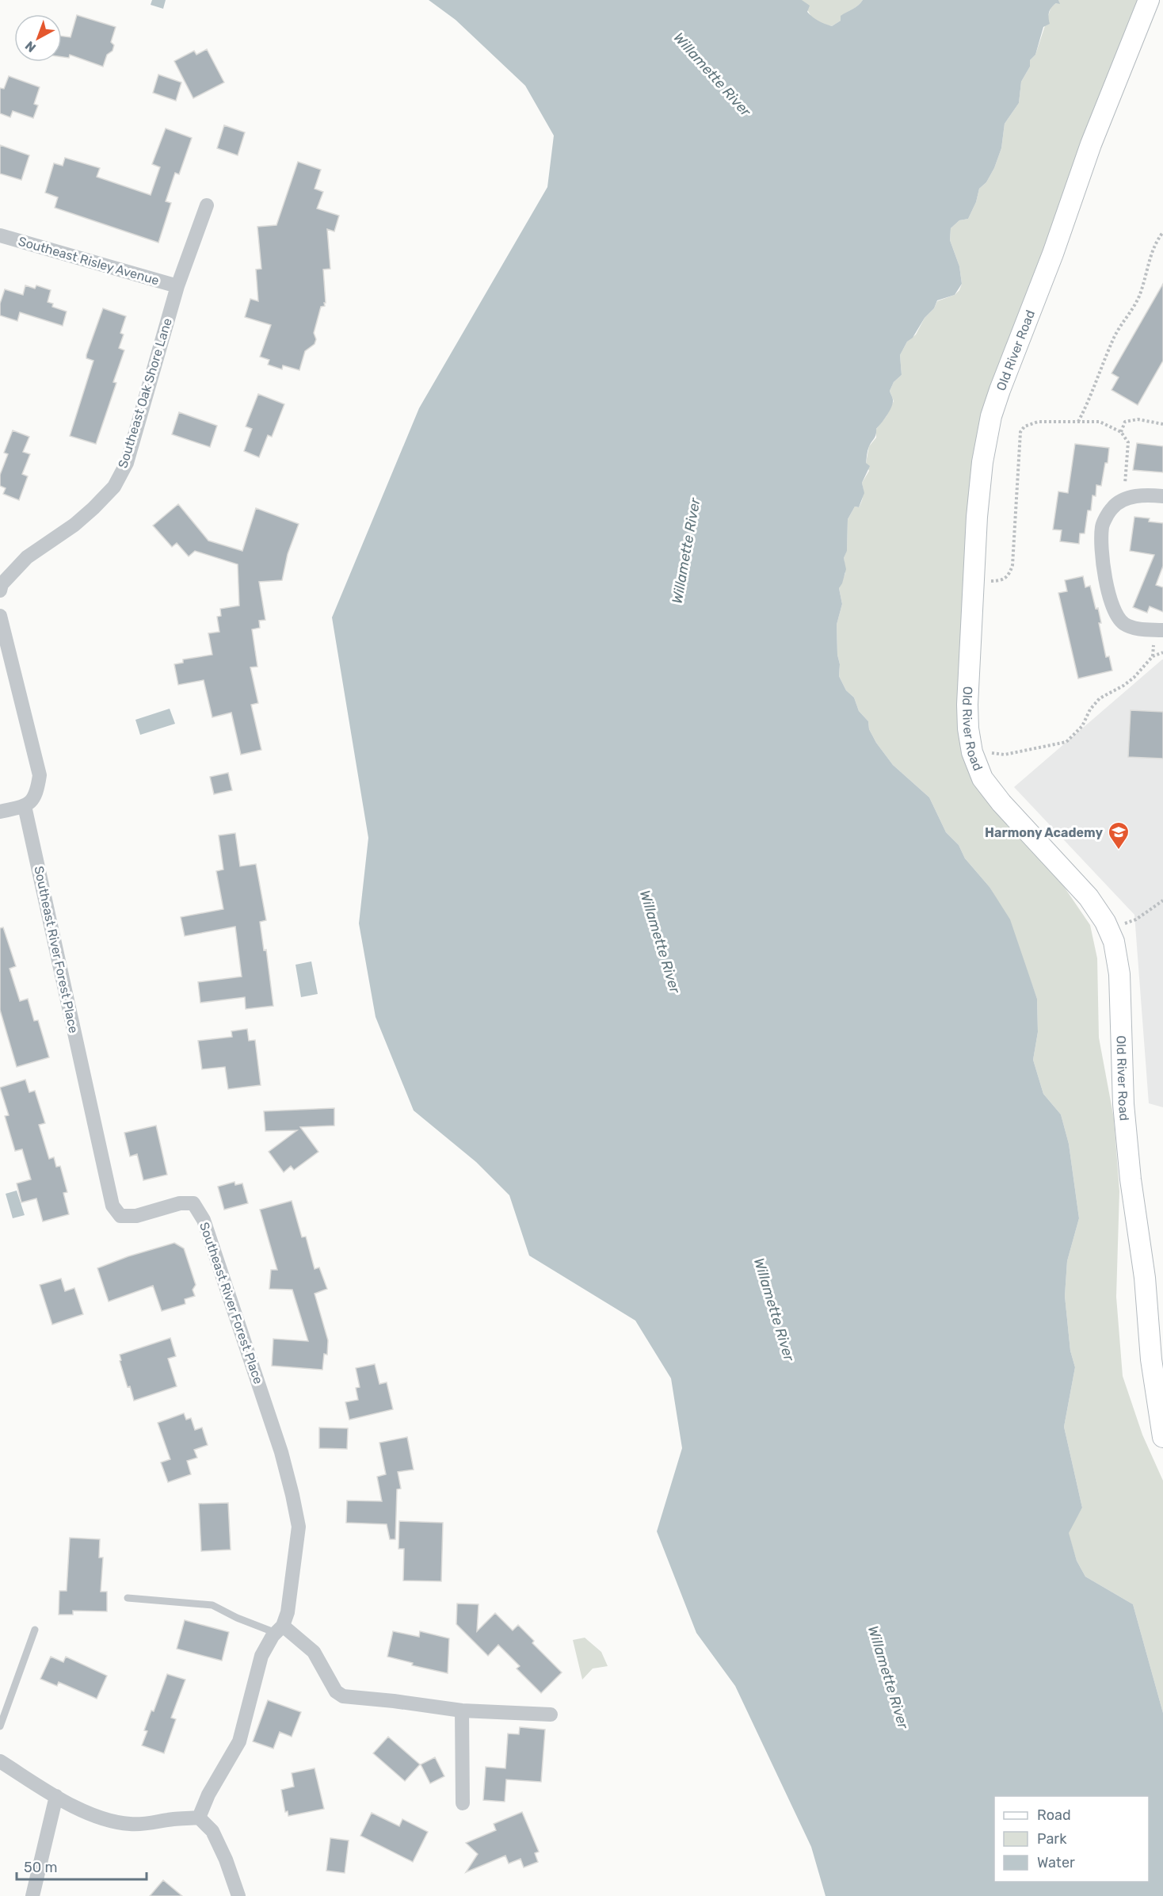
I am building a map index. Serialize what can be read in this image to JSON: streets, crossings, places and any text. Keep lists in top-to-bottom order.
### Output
{
  "streets": {
    "street": [
      "Southeast Risley Avenue",
      "Old River Road",
      "Southeast Oak Shore Lane",
      "Southeast River Forest Place"
    ]
  },
  "crossings": [
    ["Southeast Risley Avenue", "Southeast Oak Shore Lane"]
  ],
  "water": ["Willamette River"],
  "places": {
    "school or university": ["Harmony Academy"]
  },
  "legend": ["Road", "Park", "Water"],
  "scale_bar": "50 m",
  "north": "bottom left"
}
